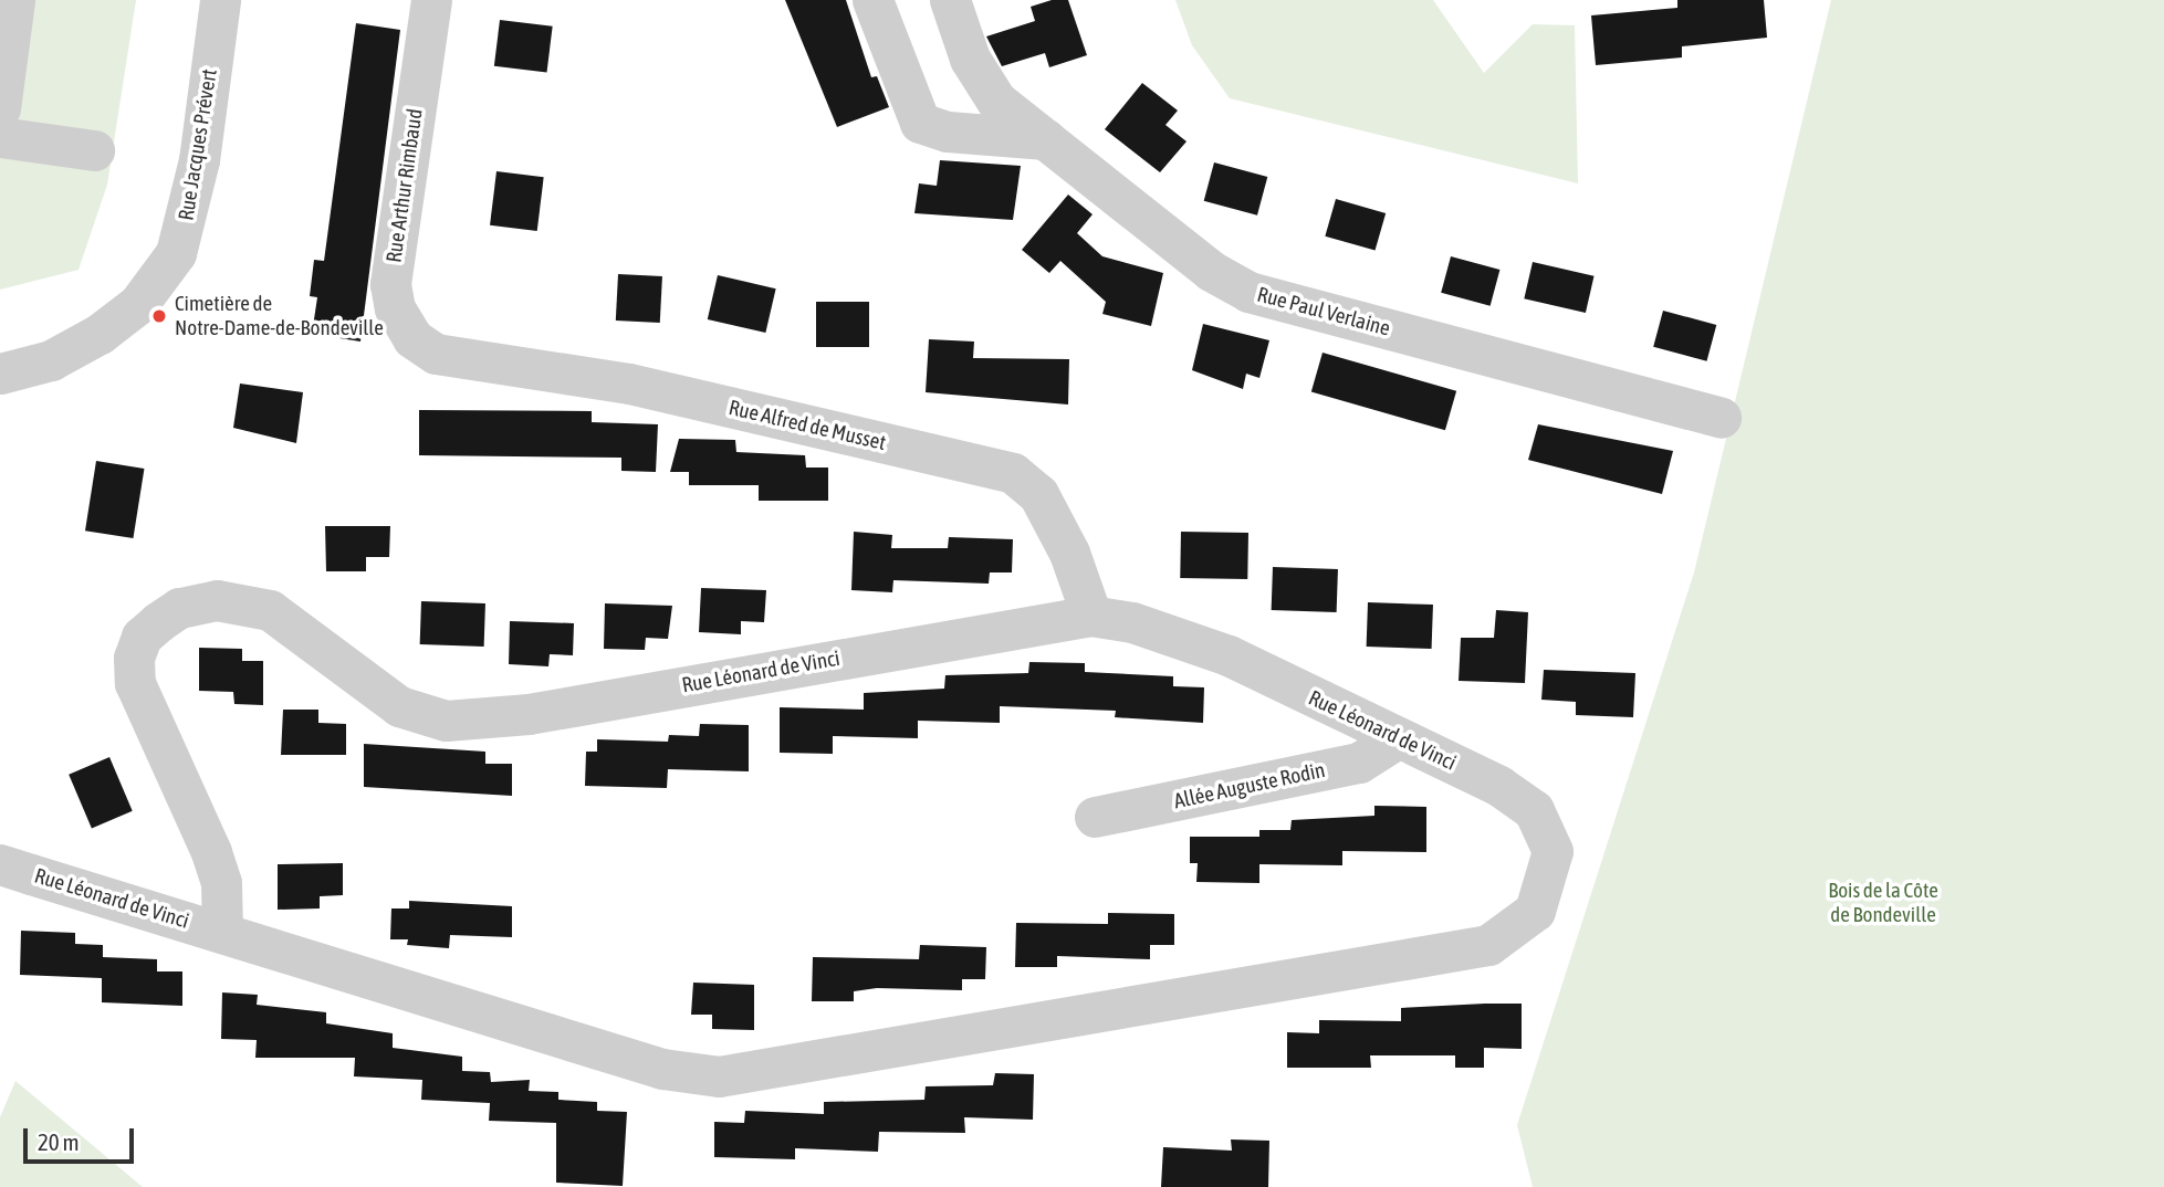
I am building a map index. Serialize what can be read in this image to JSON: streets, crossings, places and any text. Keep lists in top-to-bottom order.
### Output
{
  "streets": {
    "street": [
      "Rue Jacques Prévert",
      "Rue Arthur Rimbaud",
      "Rue Paul Verlaine",
      "Rue Alfred de Musset",
      "Rue Léonard de Vinci",
      "Allée Auguste Rodin"
    ]
  },
  "crossings": [
    ["Rue Arthur Rimbaud", "Rue Alfred de Musset"],
    ["Rue Alfred de Musset", "Rue Léonard de Vinci"],
    ["Rue Léonard de Vinci", "Allée Auguste Rodin"]
  ],
  "parks": ["Bois de la Côte de Bondeville"],
  "places": ["Cimetière de Notre-Dame-de-Bondeville"],
  "scale_bar": "20 m"
}
